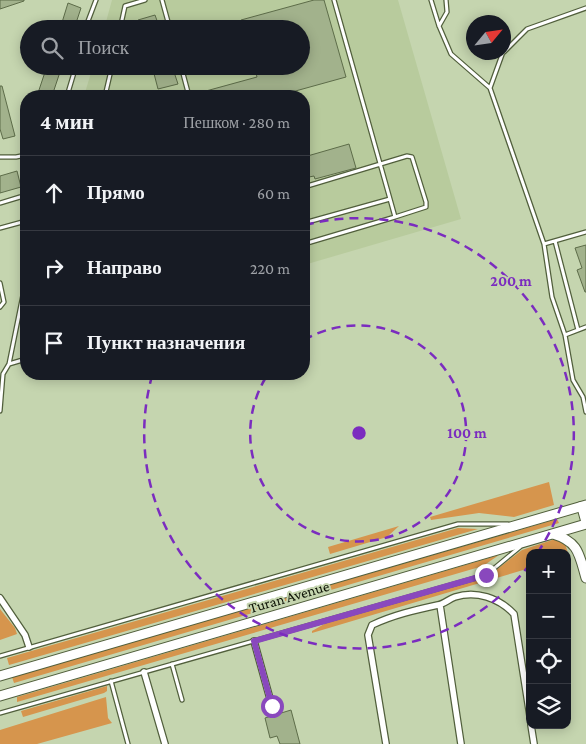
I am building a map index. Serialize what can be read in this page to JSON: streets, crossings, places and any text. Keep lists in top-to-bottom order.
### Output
{
  "streets": {
    "main road": ["Turan Avenue"]
  },
  "north": "top right",
  "page": {
    "search": "Поиск",
    "heading": ["4 мин", "Пешком · 280 m"],
    "list": [
      ["Прямо", "60 m"],
      ["Направо", "220 m"],
      "Пункт назначения"
    ],
    "map_buttons": ["+", "−"]
  },
  "rings": ["200 m", "100 m"]
}
